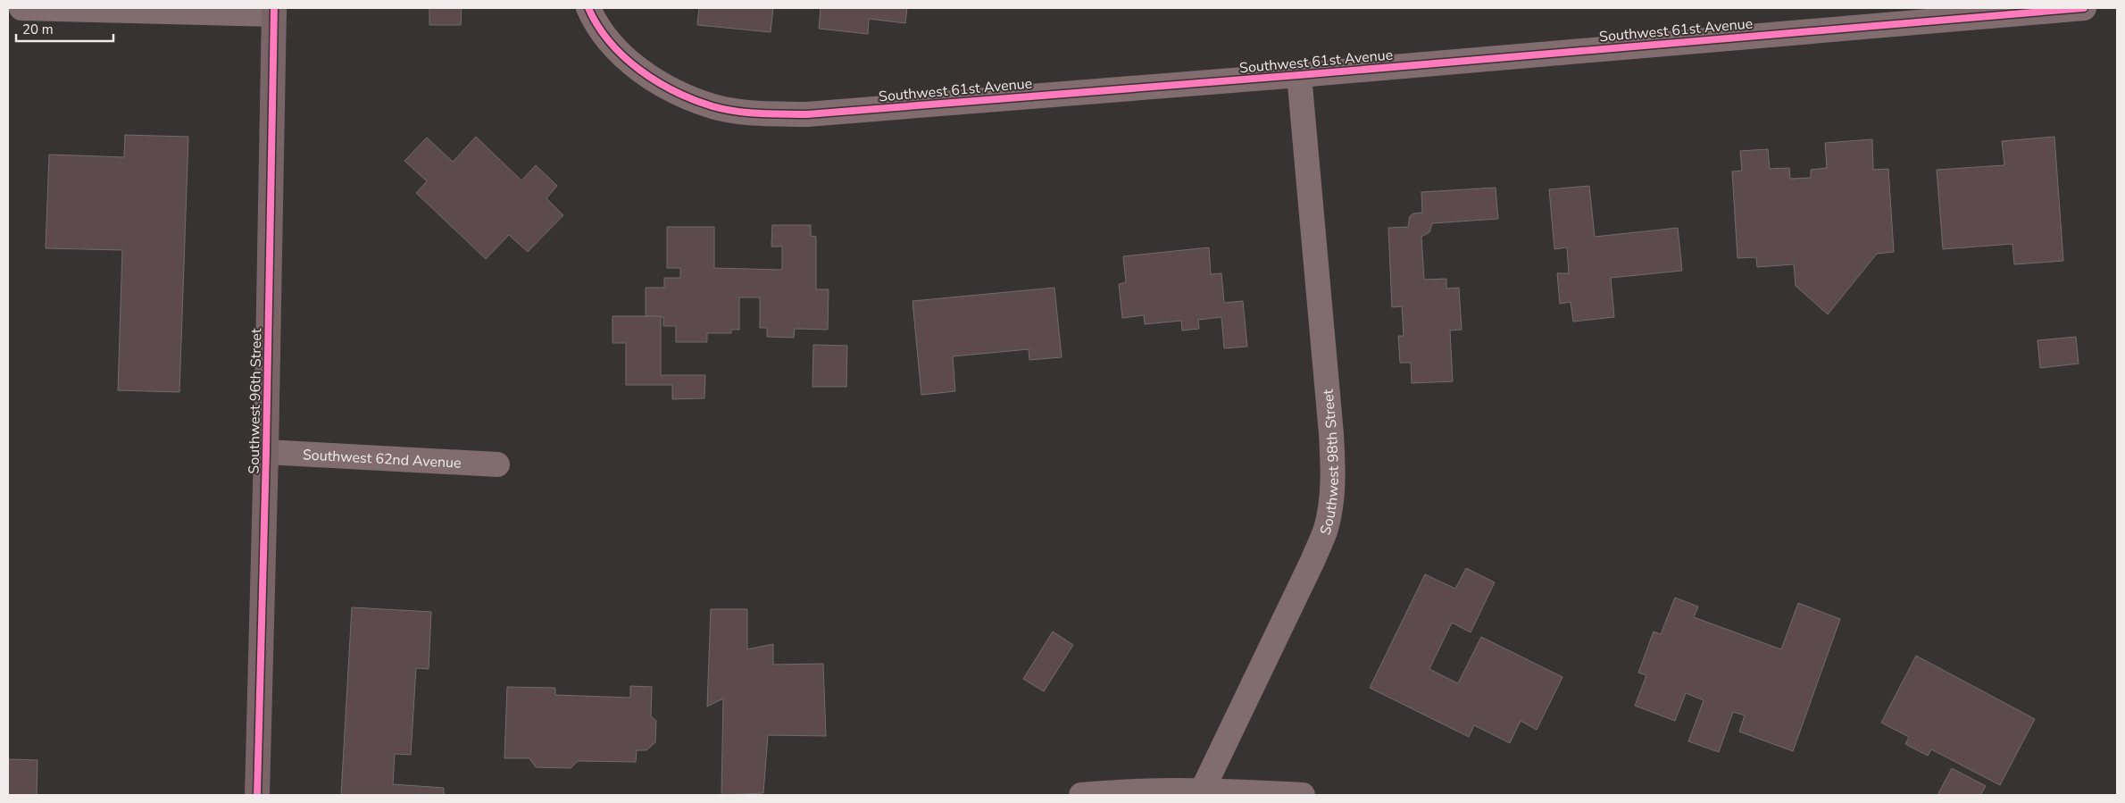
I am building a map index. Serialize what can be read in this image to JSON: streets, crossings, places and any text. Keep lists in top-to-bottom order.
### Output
{
  "streets": {
    "street": [
      "Southwest 61st Avenue",
      "Southwest 96th Street",
      "Southwest 62nd Avenue",
      "Southwest 98th Street"
    ]
  },
  "crossings": [
    ["Southwest 61st Avenue", "Southwest 98th Street"],
    ["Southwest 96th Street", "Southwest 62nd Avenue"]
  ],
  "scale_bar": "20 m"
}
